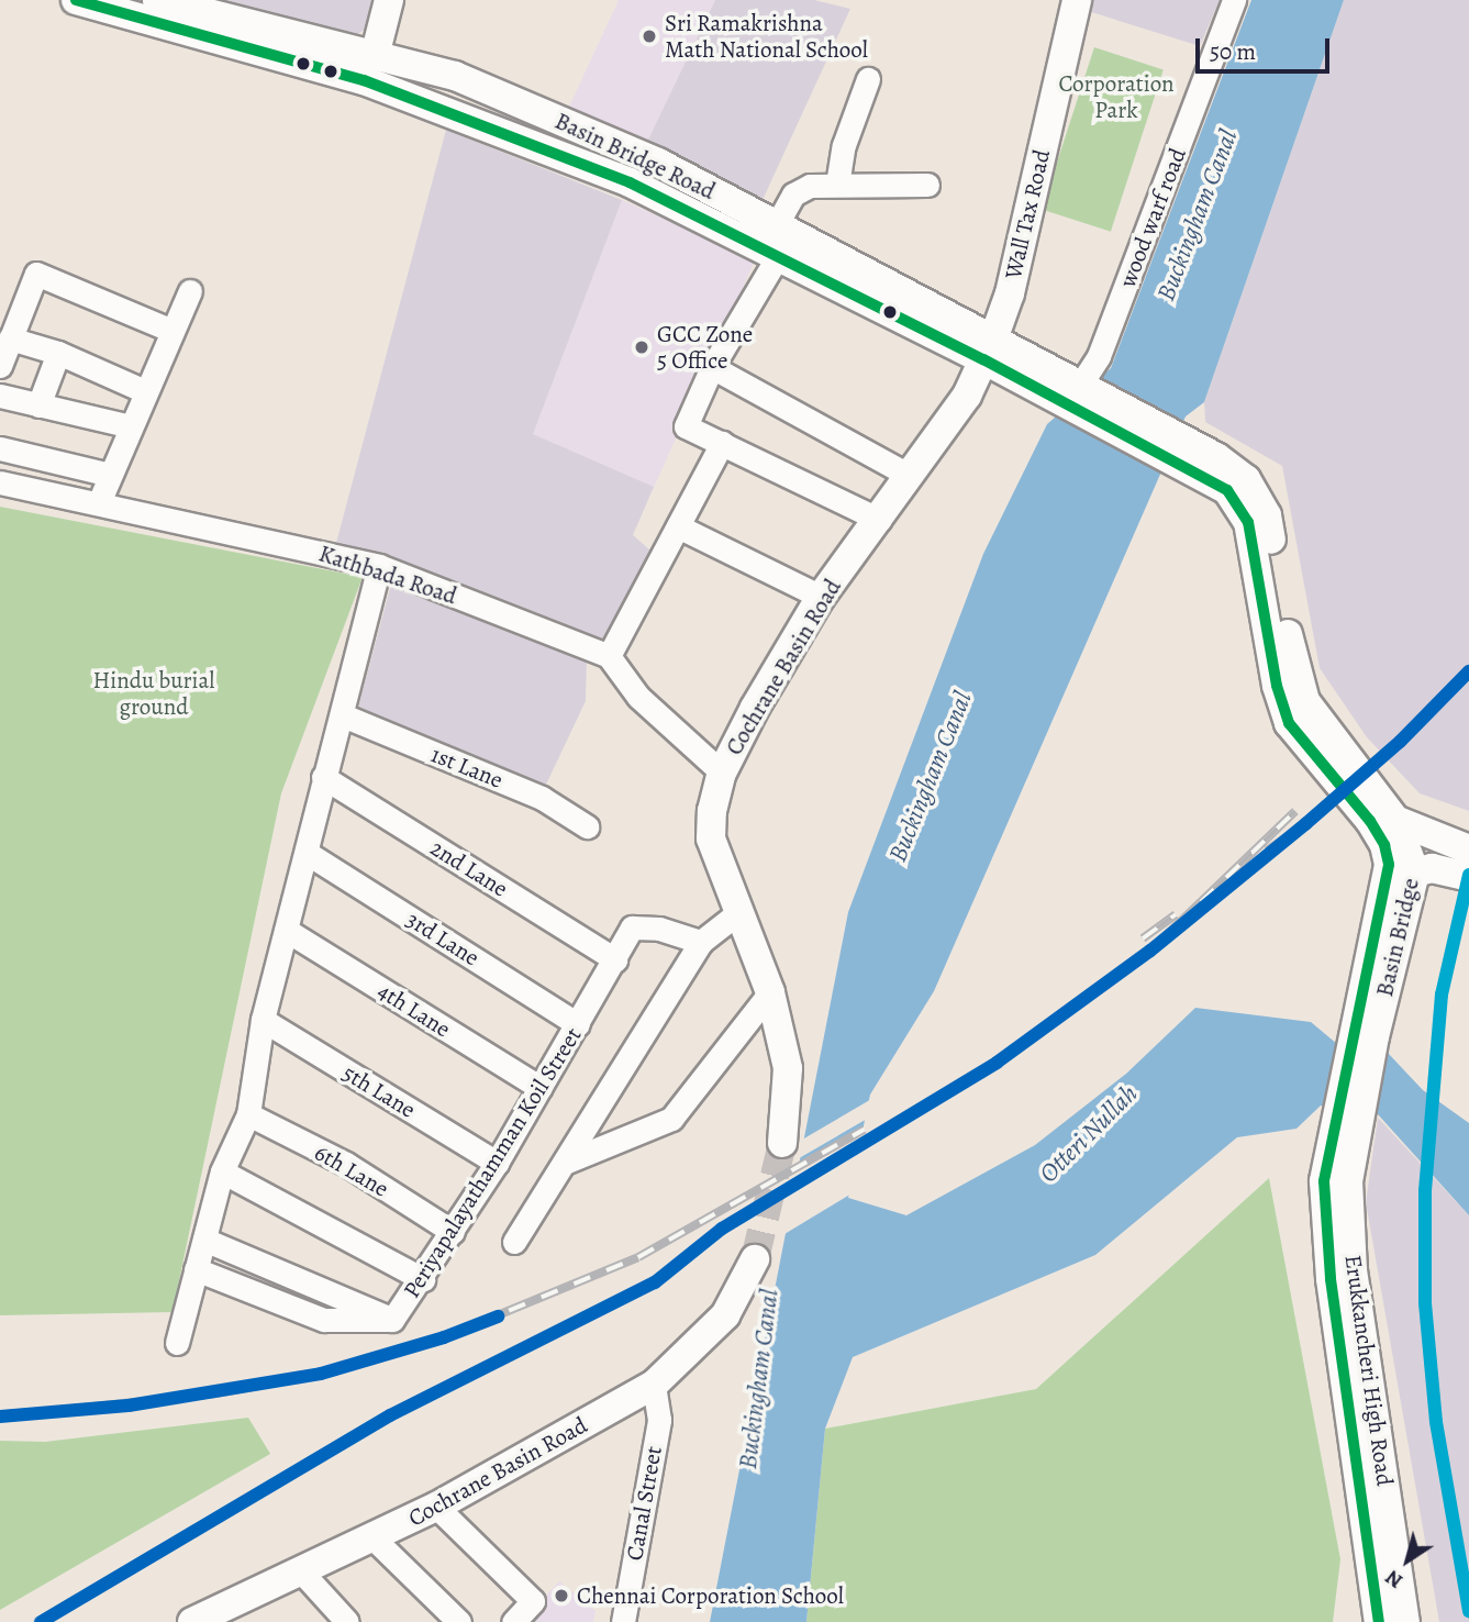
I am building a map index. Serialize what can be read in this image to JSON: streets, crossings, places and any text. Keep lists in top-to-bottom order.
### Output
{
  "streets": {
    "main road": [
      "Basin Bridge Road",
      "Wall Tax Road",
      "Cochrane Basin Road",
      "Basin Bridge",
      "Erukkancheri High Road"
    ],
    "street": [
      "wood warf road",
      "Kathbada Road",
      "1st Lane",
      "2nd Lane",
      "3rd Lane",
      "4th Lane",
      "5th Lane",
      "Periyapalayathamman Koil Street",
      "6th Lane",
      "Canal Street"
    ]
  },
  "crossings": [
    ["Basin Bridge Road", "Wall Tax Road"],
    ["Basin Bridge Road", "Cochrane Basin Road"],
    ["Basin Bridge Road", "Basin Bridge"],
    ["Wall Tax Road", "Cochrane Basin Road"],
    ["Wall Tax Road", "Basin Bridge"],
    ["wood warf road", "Basin Bridge"],
    ["Cochrane Basin Road", "Basin Bridge"],
    ["Cochrane Basin Road", "Canal Street"],
    ["2nd Lane", "Periyapalayathamman Koil Street"],
    ["Basin Bridge", "Erukkancheri High Road"],
    ["3rd Lane", "Periyapalayathamman Koil Street"],
    ["4th Lane", "Periyapalayathamman Koil Street"],
    ["5th Lane", "Periyapalayathamman Koil Street"],
    ["Periyapalayathamman Koil Street", "6th Lane"]
  ],
  "water": ["Buckingham Canal", "Otteri Nullah"],
  "parks": ["Corporation Park", "Hindu burial ground"],
  "places": ["Sri Ramakrishna Math National School", "GCC Zone 5 Office", "Chennai Corporation School"],
  "scale_bar": "50 m",
  "north": "bottom left"
}
